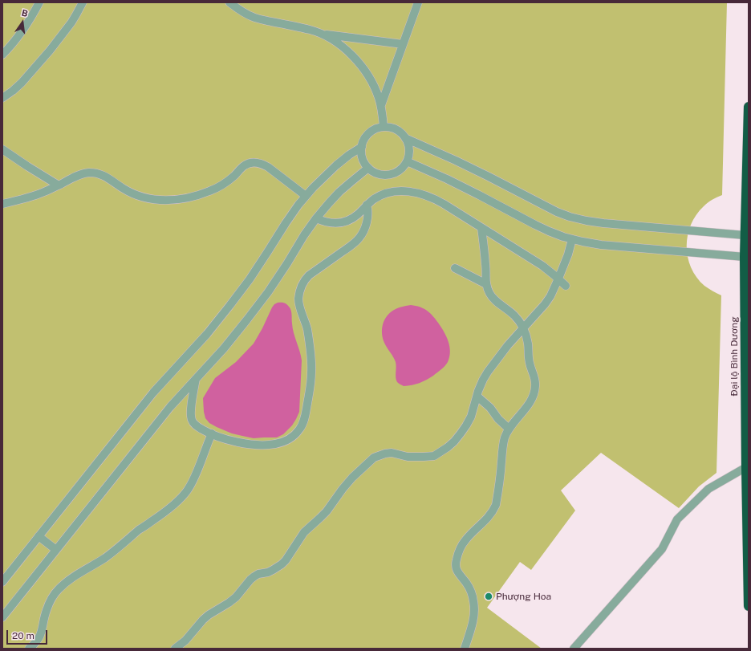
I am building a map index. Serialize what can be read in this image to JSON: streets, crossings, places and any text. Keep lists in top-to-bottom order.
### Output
{
  "streets": {
    "highway": ["Đại lộ Bình Dương"]
  },
  "places": ["Phượng Hoa"],
  "scale_bar": "20 m",
  "north": "top"
}
